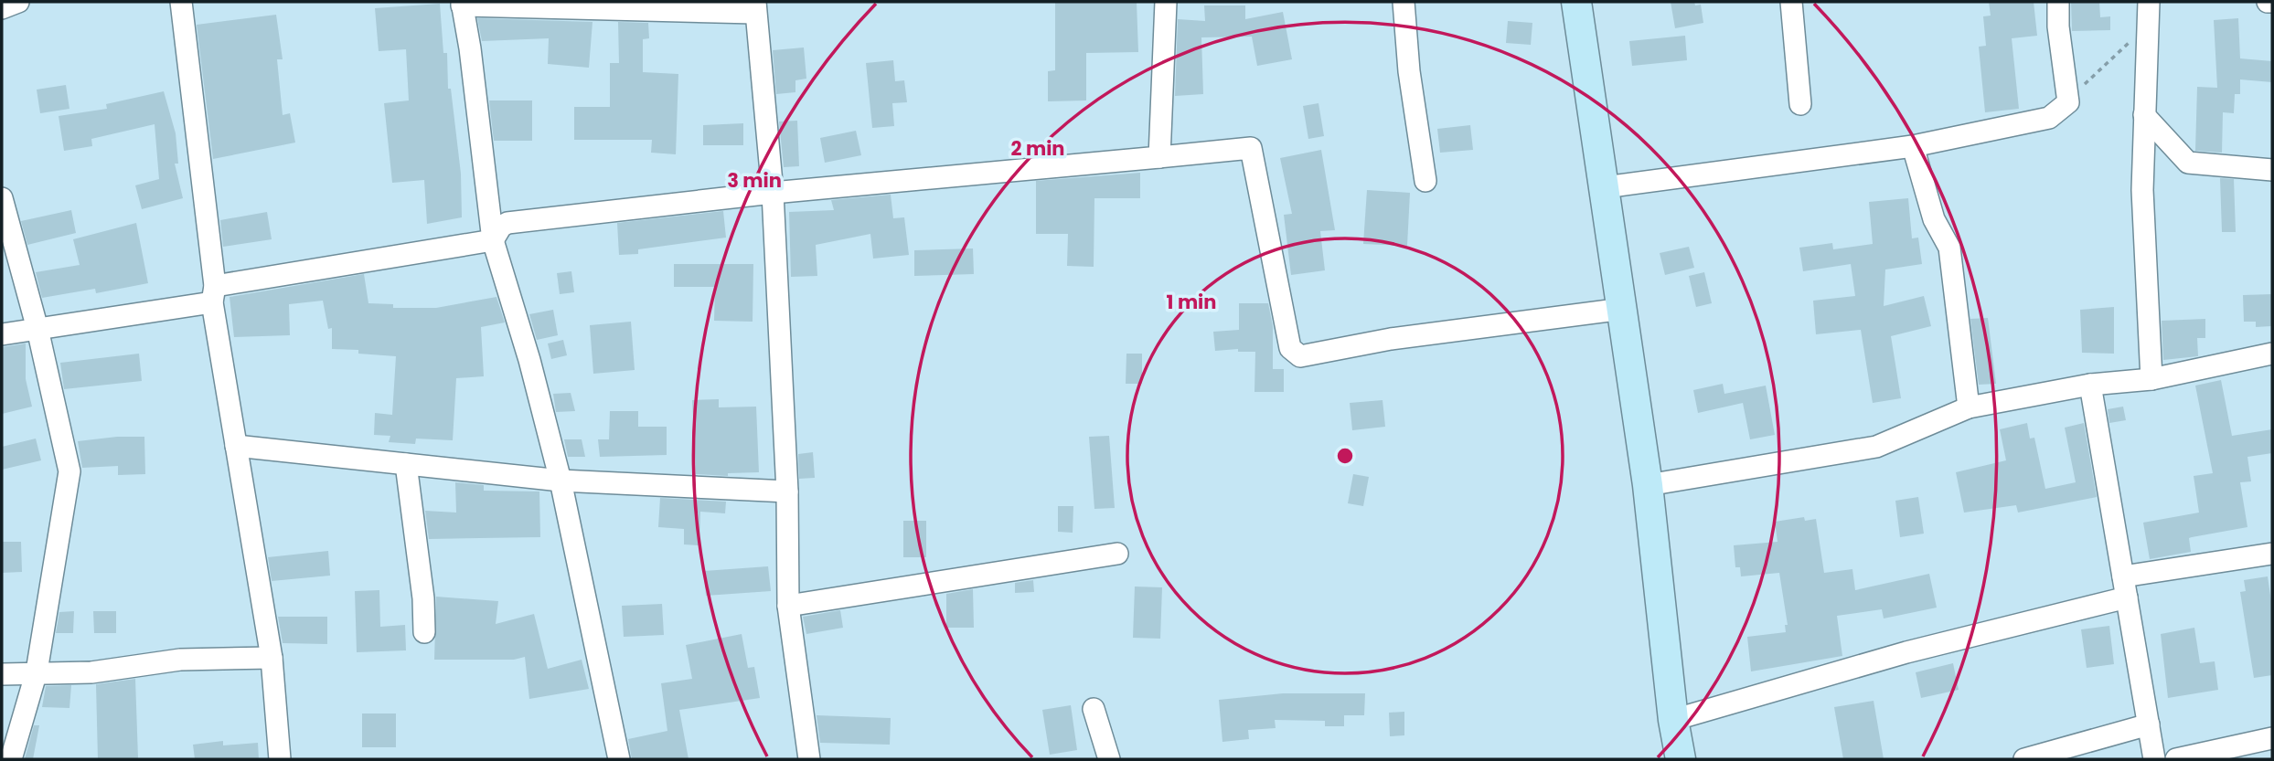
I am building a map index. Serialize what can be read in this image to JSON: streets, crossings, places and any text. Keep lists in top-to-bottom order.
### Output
{
  "rings": ["2 min", "3 min", "1 min"]
}
